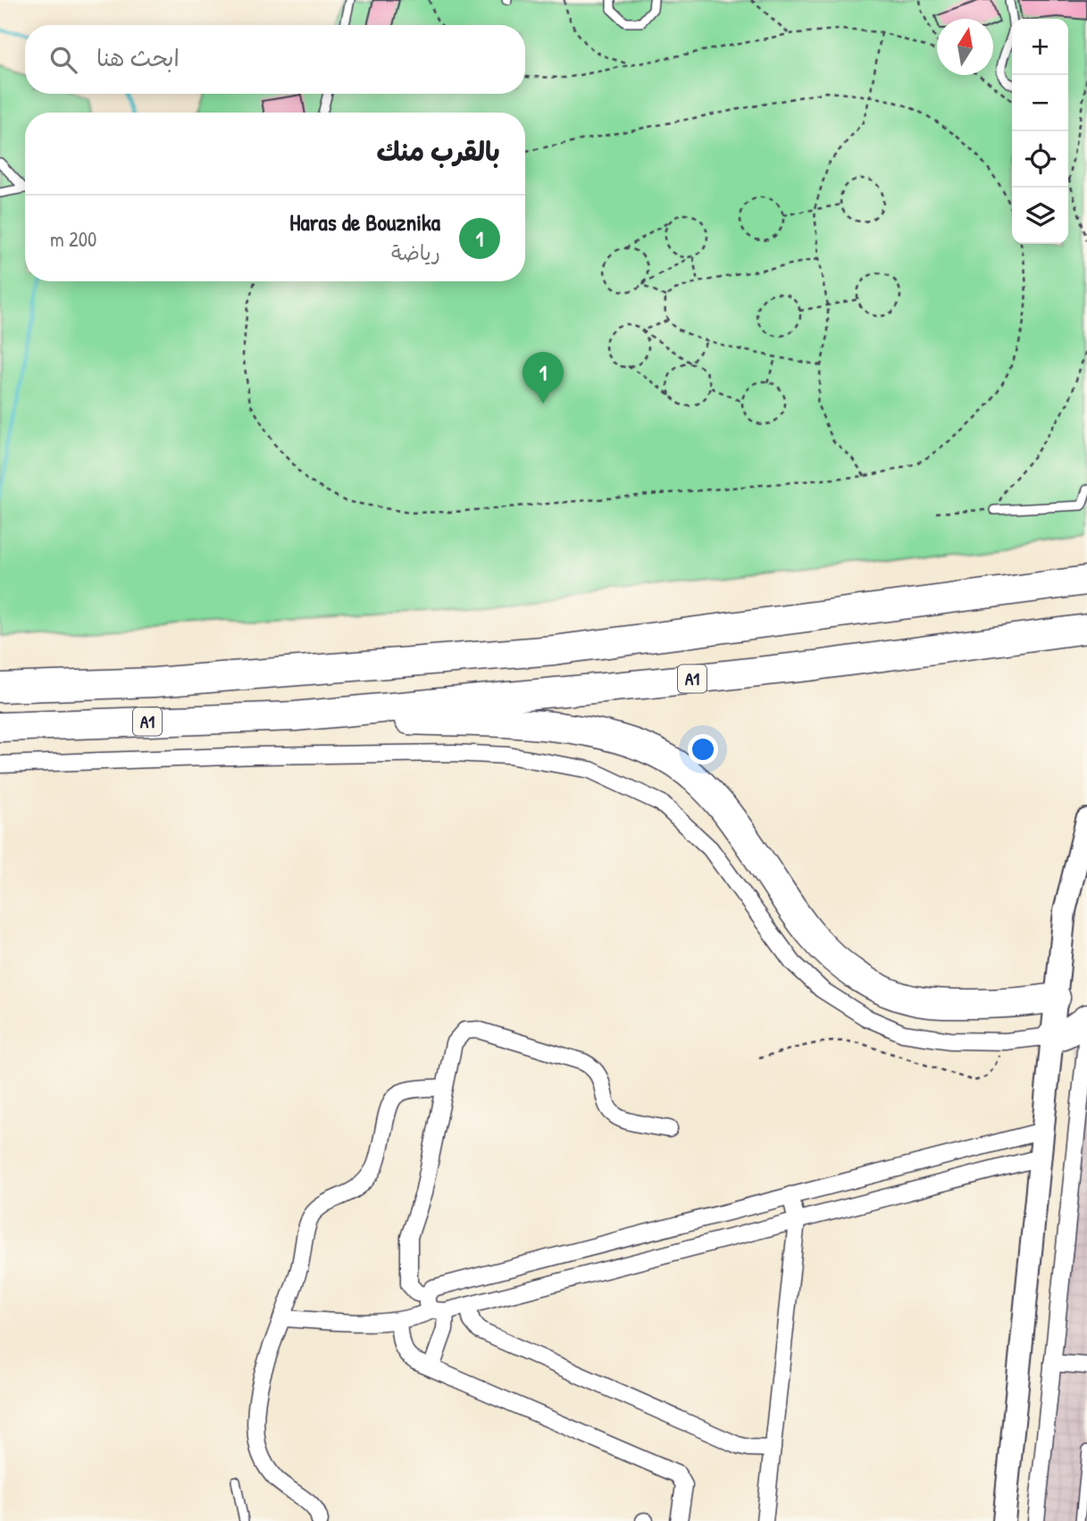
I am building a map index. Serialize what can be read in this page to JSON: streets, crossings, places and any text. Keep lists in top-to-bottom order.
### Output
{
  "streets": {
    "highway": ["A1"]
  },
  "north": "top",
  "page": {
    "map_buttons": ["+", "−"],
    "search": "ابحث هنا",
    "heading": "بالقرب منك",
    "list": [
      {
        "mark": "1",
        "name": "Haras de Bouznika",
        "note": "رياضة",
        "value": "200 m"
      }
    ],
    "pins": "1"
  }
}
